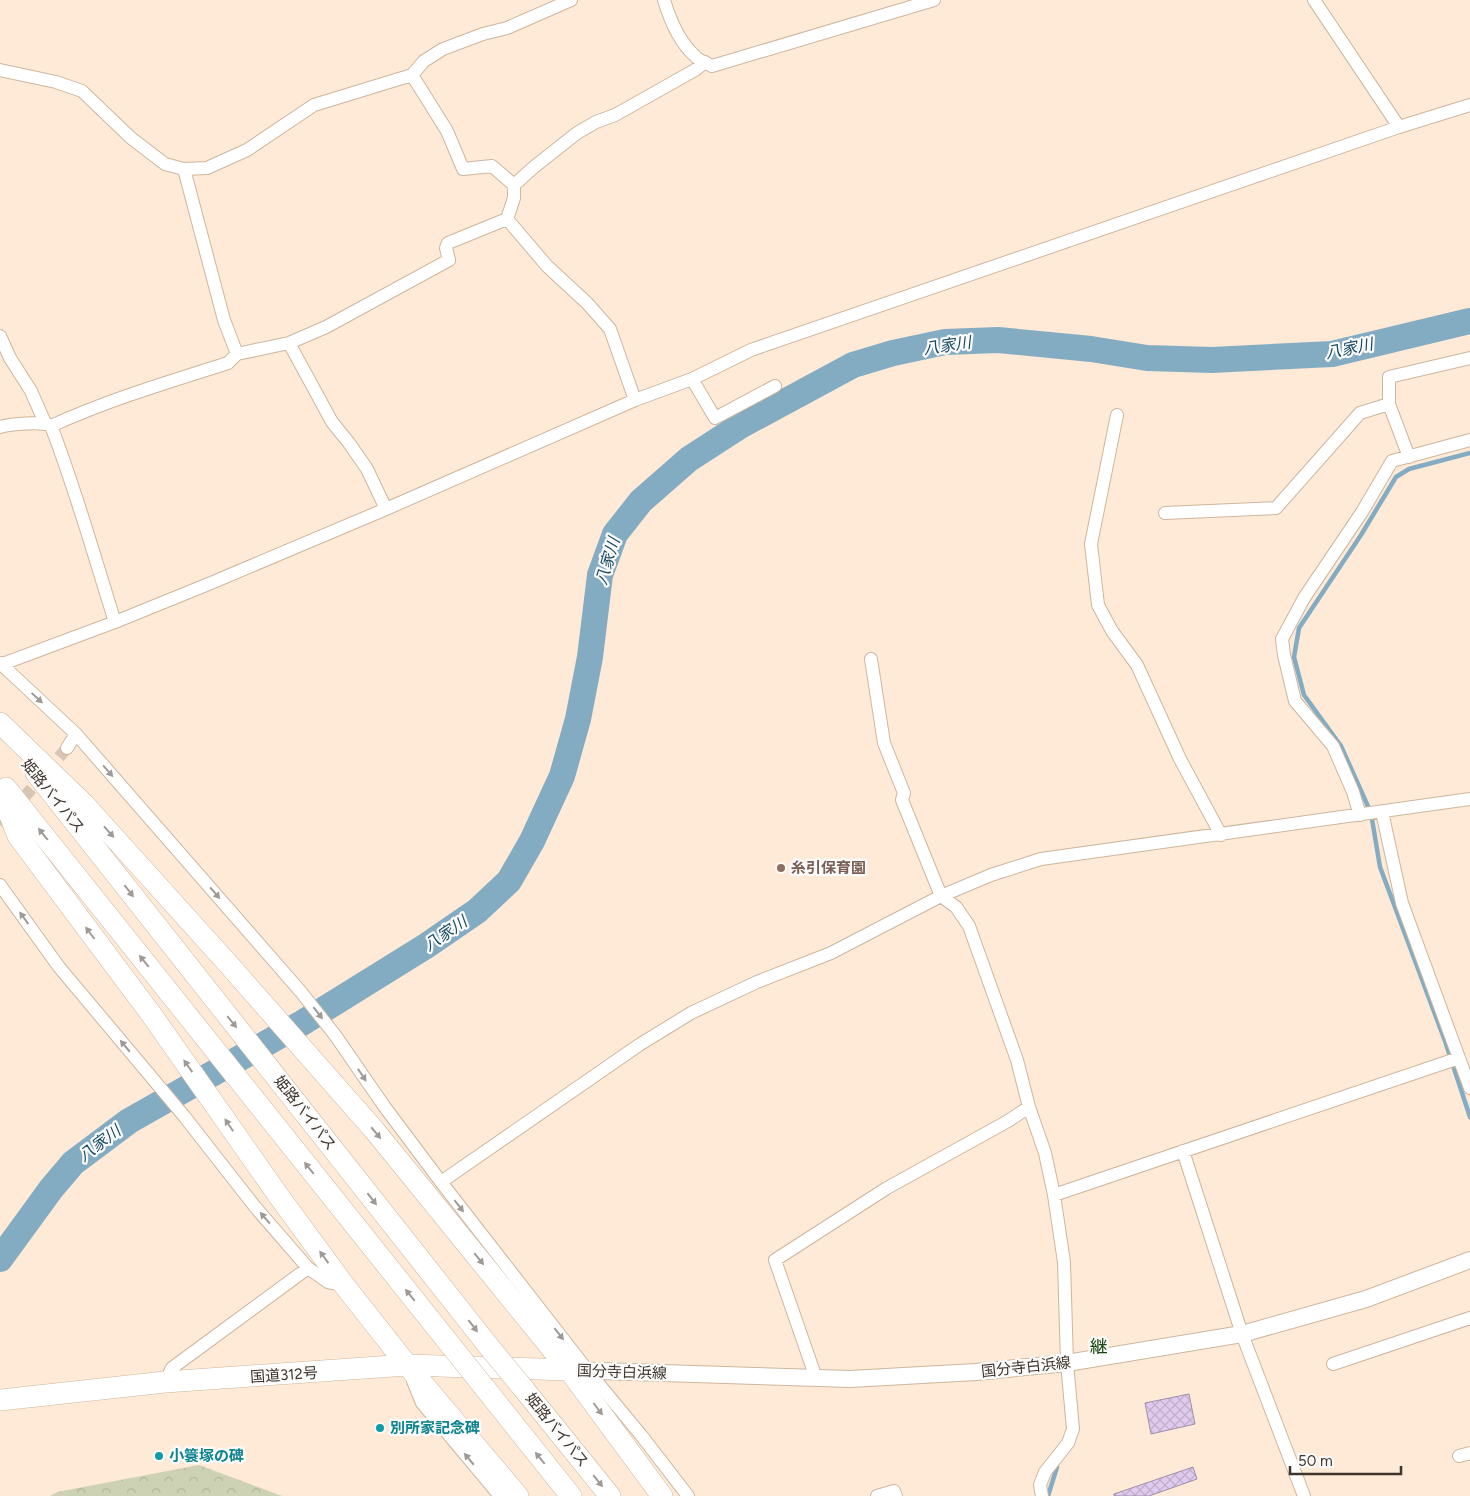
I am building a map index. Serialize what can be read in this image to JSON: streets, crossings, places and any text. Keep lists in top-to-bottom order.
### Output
{
  "streets": {
    "highway": ["姫路バイパス", "国道312号"],
    "main road": ["国分寺白浜線"]
  },
  "crossings": [
    ["国分寺白浜線", "国道312号"]
  ],
  "districts": ["継"],
  "water": ["八家川"],
  "places": ["糸引保育園", "別所家記念碑", "小簑塚の碑"],
  "scale_bar": "50 m"
}
